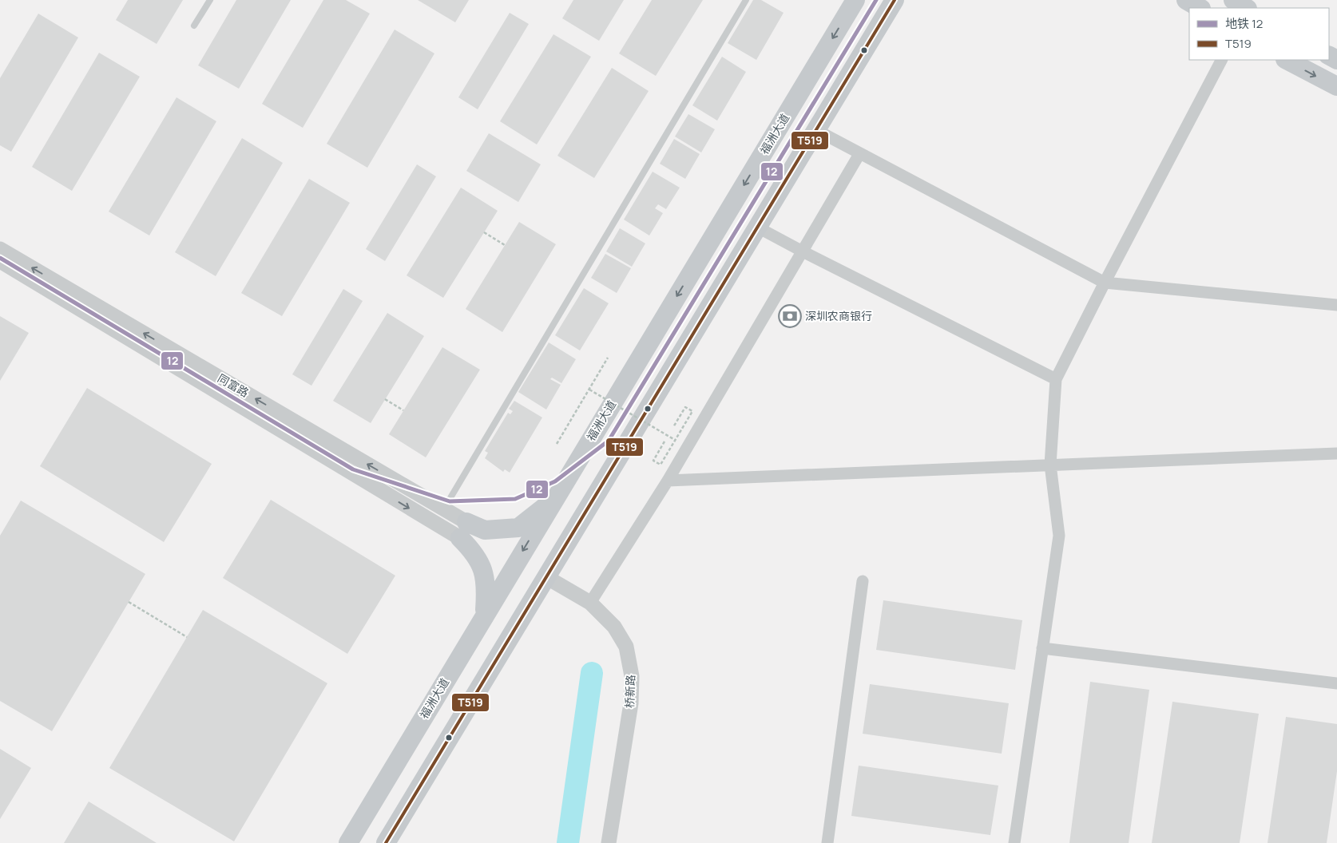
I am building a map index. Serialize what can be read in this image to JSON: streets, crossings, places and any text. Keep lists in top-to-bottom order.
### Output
{
  "streets": {
    "main road": ["福洲大道"],
    "street": ["同富路", "桥新路"]
  },
  "places": {
    "bank": ["深圳农商银行"]
  },
  "lines": ["metro line 12", "transit line T519"],
  "legend": ["地铁 12", "T519"]
}
